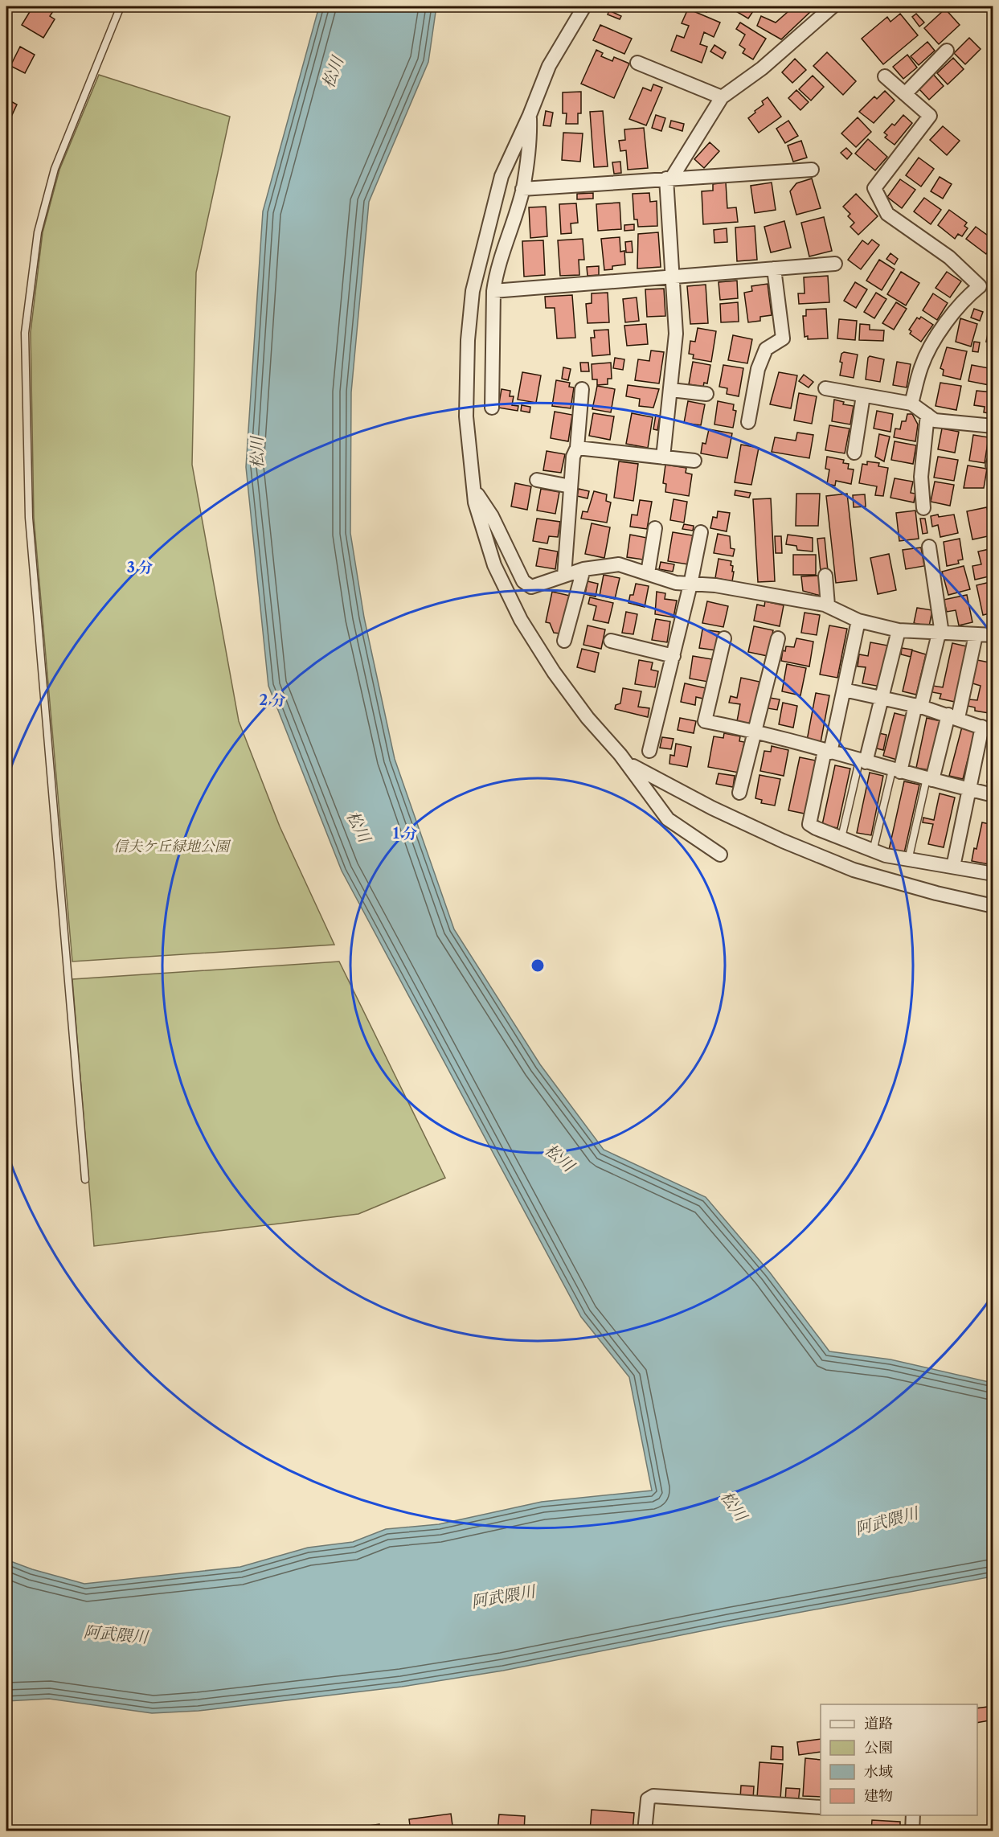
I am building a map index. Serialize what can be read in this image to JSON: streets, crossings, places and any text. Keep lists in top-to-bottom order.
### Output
{
  "water": ["松川", "阿武隈川"],
  "parks": ["信夫ケ丘緑地公園"],
  "legend": [
    "道路",
    "公園",
    "水域",
    "建物"
  ],
  "rings": ["3 分", "2 分", "1 分"]
}
